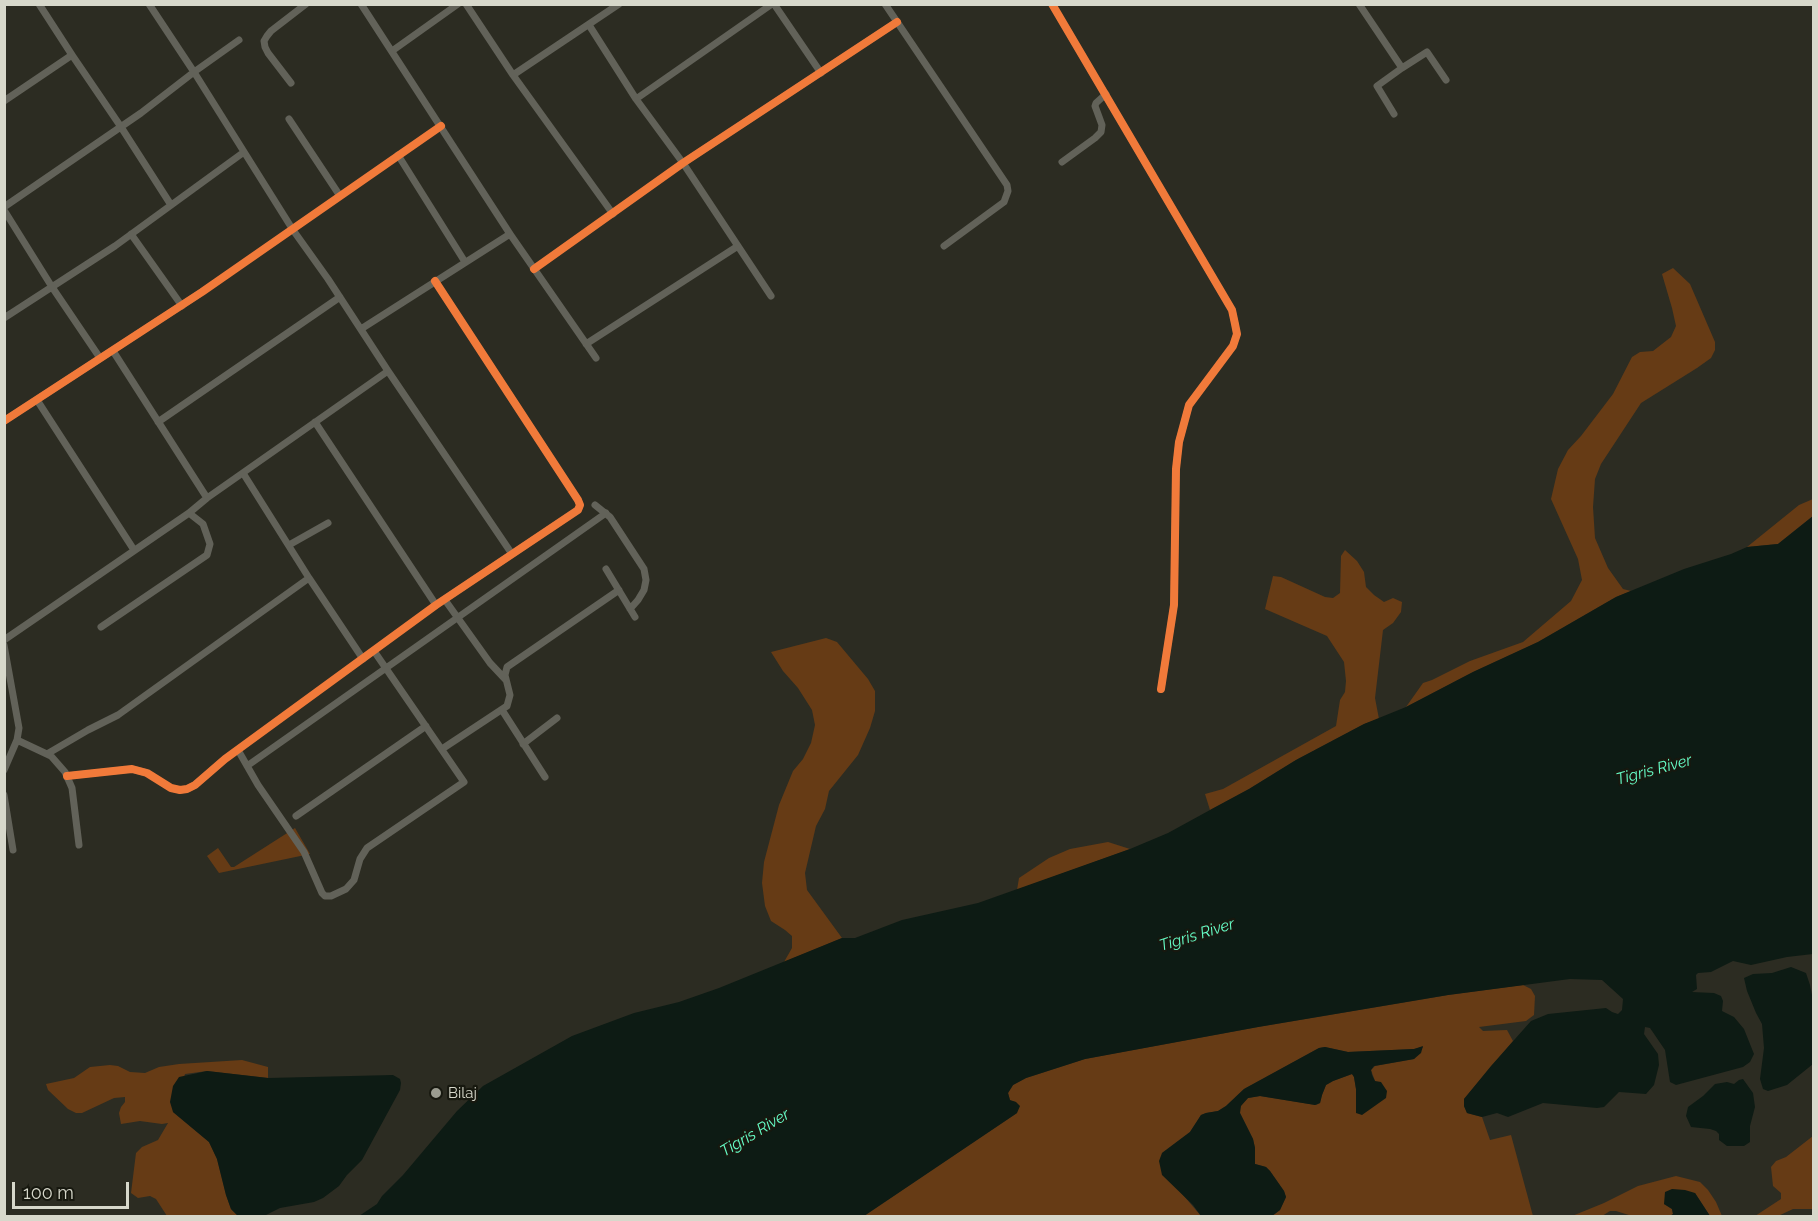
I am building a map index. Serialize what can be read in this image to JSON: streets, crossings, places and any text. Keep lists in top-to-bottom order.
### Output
{
  "water": ["Tigris River"],
  "places": ["Bilaj"],
  "scale_bar": "100 m"
}
